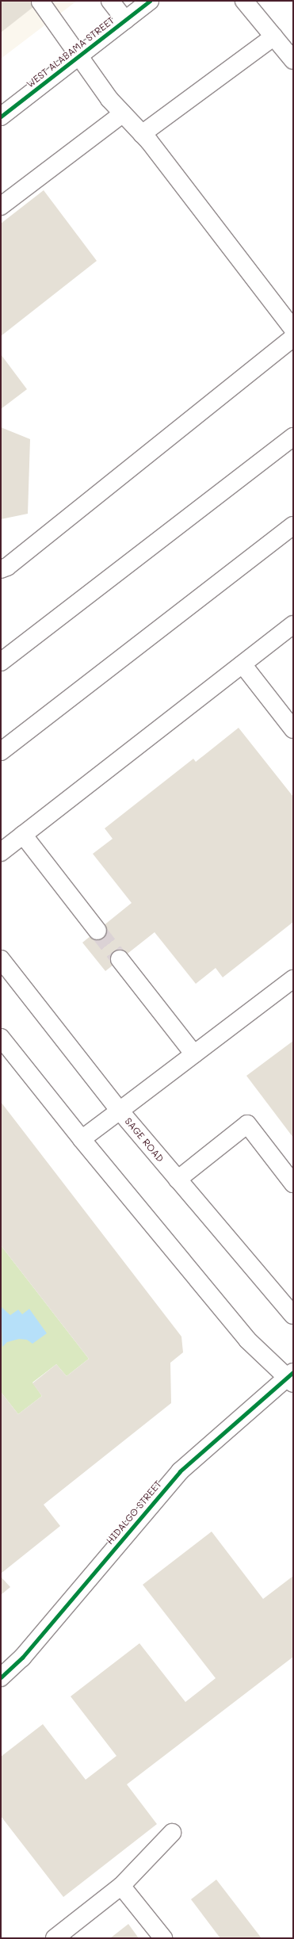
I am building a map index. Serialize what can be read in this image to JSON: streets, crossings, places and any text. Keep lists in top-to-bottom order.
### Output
{
  "streets": {
    "main road": ["WEST ALABAMA STREET", "SAGE ROAD", "HIDALGO STREET"]
  }
}
